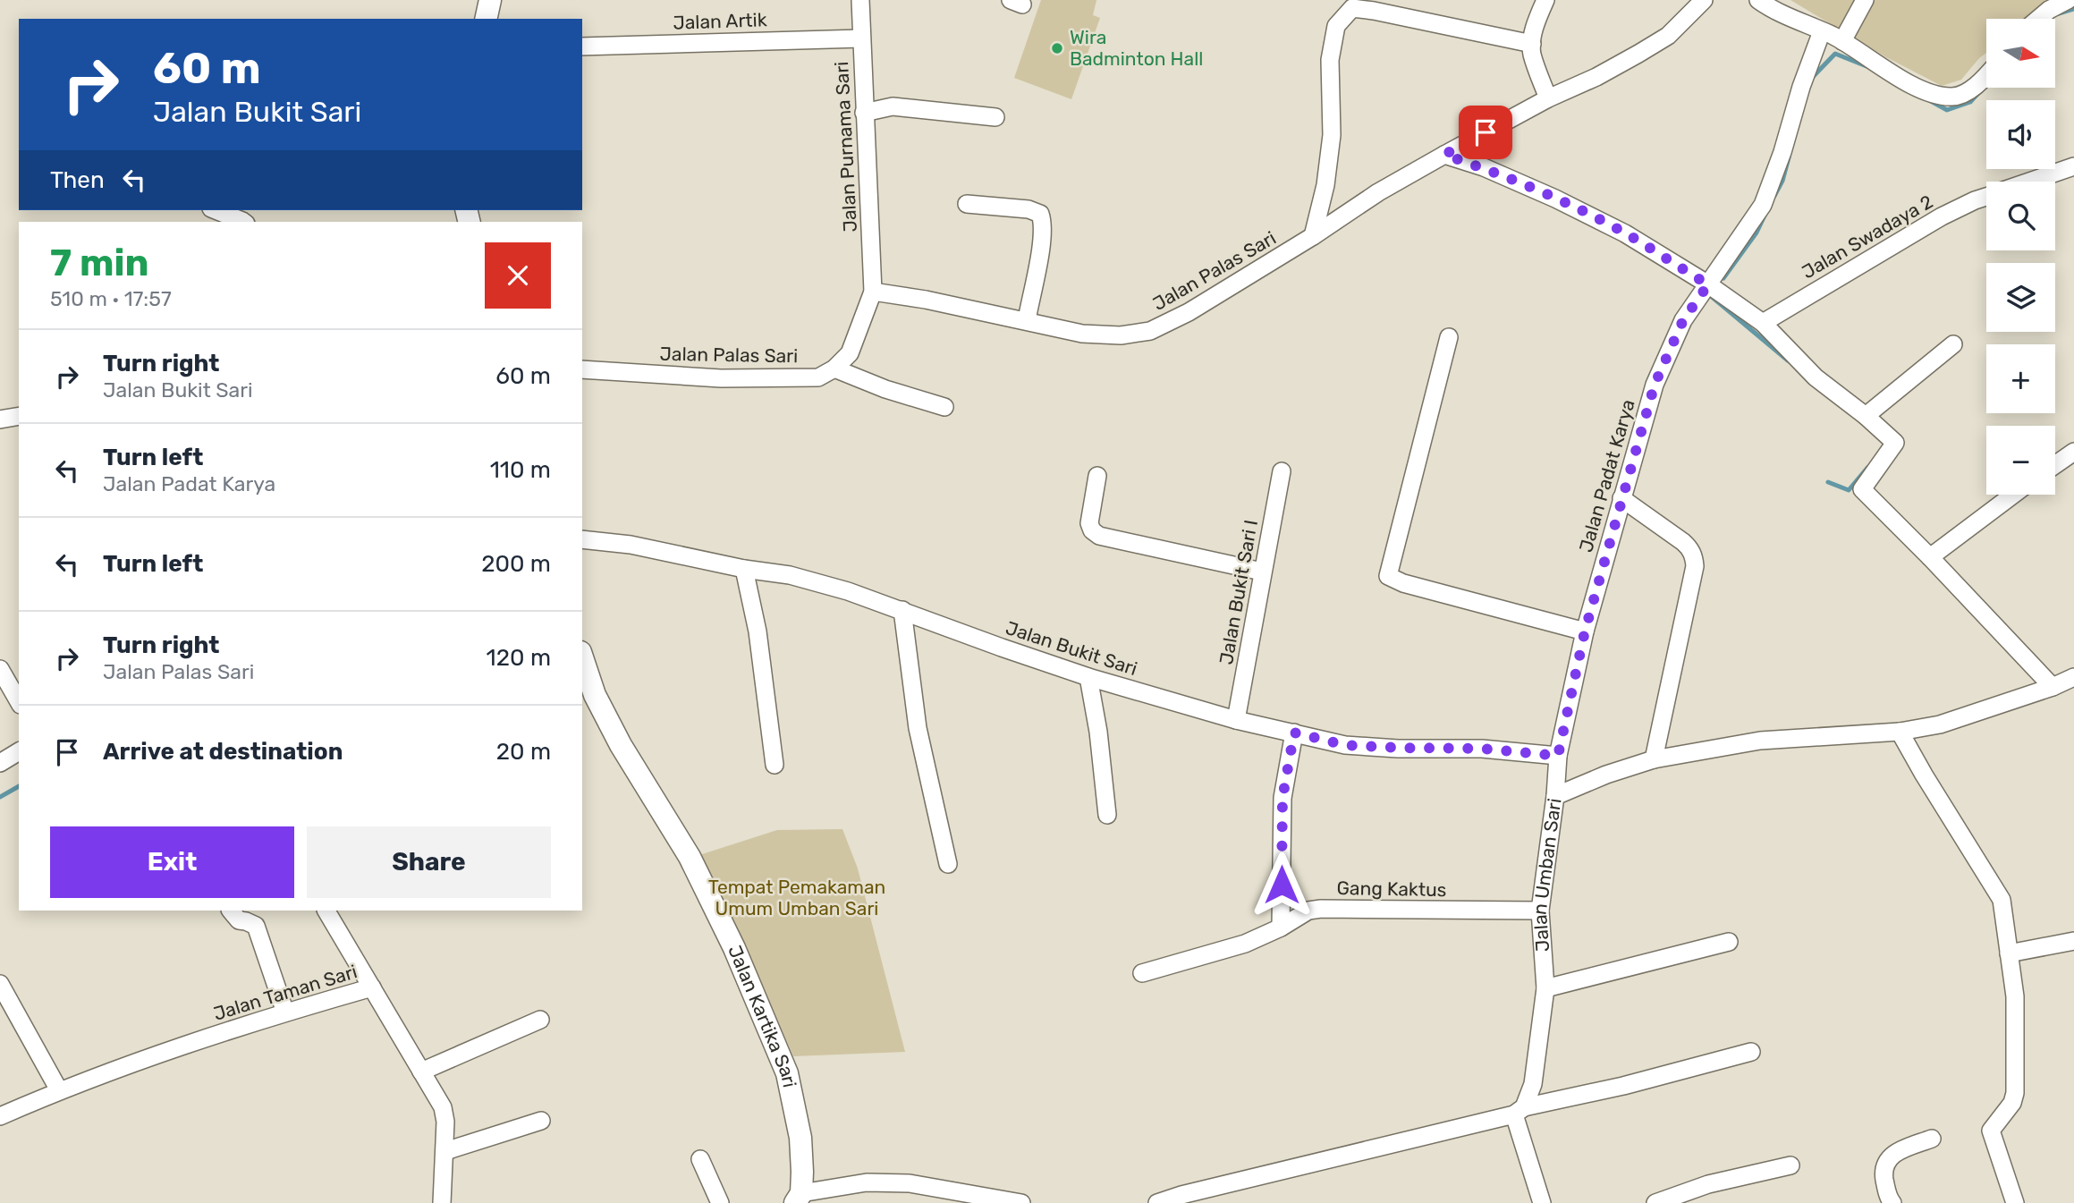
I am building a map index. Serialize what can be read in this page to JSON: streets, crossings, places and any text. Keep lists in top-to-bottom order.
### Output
{
  "streets": {
    "main road": ["Jalan Kartika Sari"],
    "street": [
      "Jalan Artik",
      "Jalan Purnama Sari",
      "Jalan Swadaya 2",
      "Jalan Palas Sari",
      "Jalan Padat Karya",
      "Jalan Bukit Sari I",
      "Jalan Bukit Sari",
      "Jalan Umban Sari",
      "Gang Kaktus",
      "Jalan Taman Sari"
    ]
  },
  "crossings": [
    ["Jalan Artik", "Jalan Purnama Sari"],
    ["Jalan Purnama Sari", "Jalan Palas Sari"],
    ["Jalan Padat Karya", "Jalan Bukit Sari"],
    ["Jalan Padat Karya", "Jalan Umban Sari"],
    ["Jalan Bukit Sari I", "Jalan Bukit Sari"],
    ["Jalan Umban Sari", "Gang Kaktus"]
  ],
  "parks": ["Tempat Pemakaman Umum Umban Sari"],
  "places": ["Wira Badminton Hall"],
  "north": "right",
  "page": {
    "map_buttons": ["+", "−"],
    "turn": ["60 m", "Jalan Bukit Sari"],
    "then": "Then",
    "heading": ["7 min", "510 m · 17:57"],
    "list": [
      {
        "name": "Turn right",
        "note": "Jalan Bukit Sari",
        "value": "60 m"
      },
      {
        "name": "Turn left",
        "note": "Jalan Padat Karya",
        "value": "110 m"
      },
      {
        "name": "Turn left",
        "value": "200 m"
      },
      {
        "name": "Turn right",
        "note": "Jalan Palas Sari",
        "value": "120 m"
      },
      {
        "name": "Arrive at destination",
        "value": "20 m"
      }
    ],
    "buttons": ["Exit", "Share"]
  }
}
